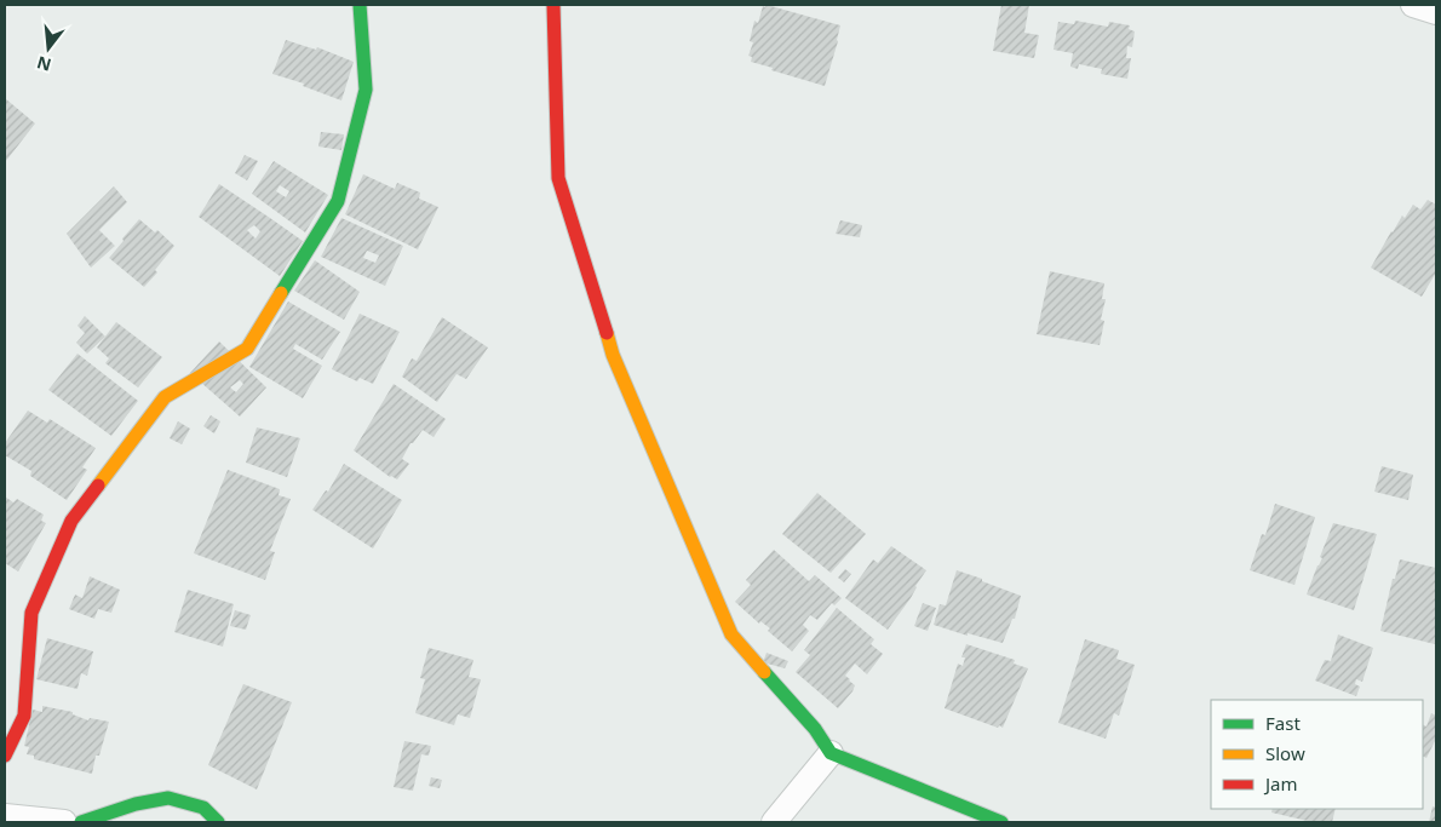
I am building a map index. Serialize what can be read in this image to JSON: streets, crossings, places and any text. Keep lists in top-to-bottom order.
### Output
{
  "legend": ["Fast", "Slow", "Jam"],
  "north": "bottom"
}
